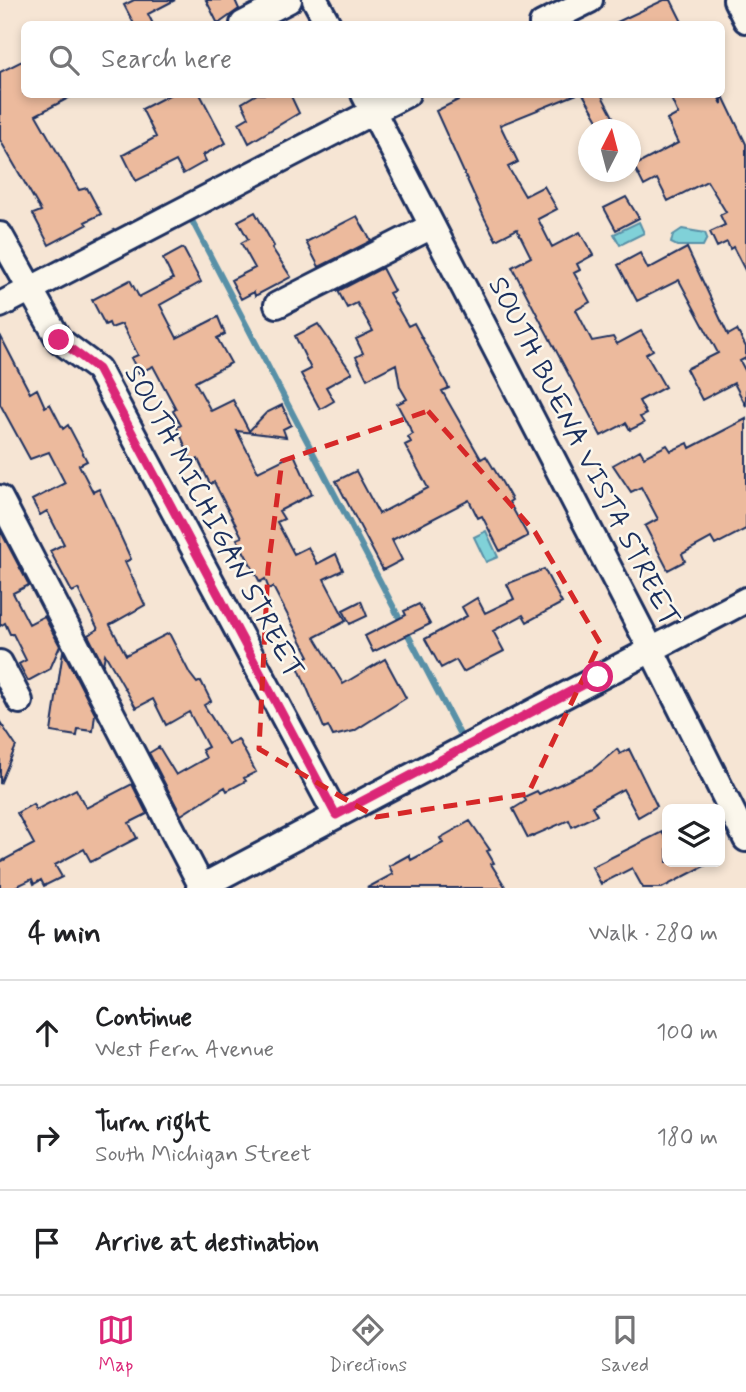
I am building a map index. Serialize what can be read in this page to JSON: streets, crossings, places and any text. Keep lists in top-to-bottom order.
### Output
{
  "streets": {
    "street": ["SOUTH BUENA VISTA STREET", "SOUTH MICHIGAN STREET"]
  },
  "north": "top",
  "page": {
    "search": "Search here",
    "heading": ["4 min", "Walk · 280 m"],
    "list": [
      ["Continue", "West Fern Avenue", "100 m"],
      ["Turn right", "South Michigan Street", "180 m"],
      "Arrive at destination"
    ],
    "nav": ["Map", "Directions", "Saved"]
  }
}
